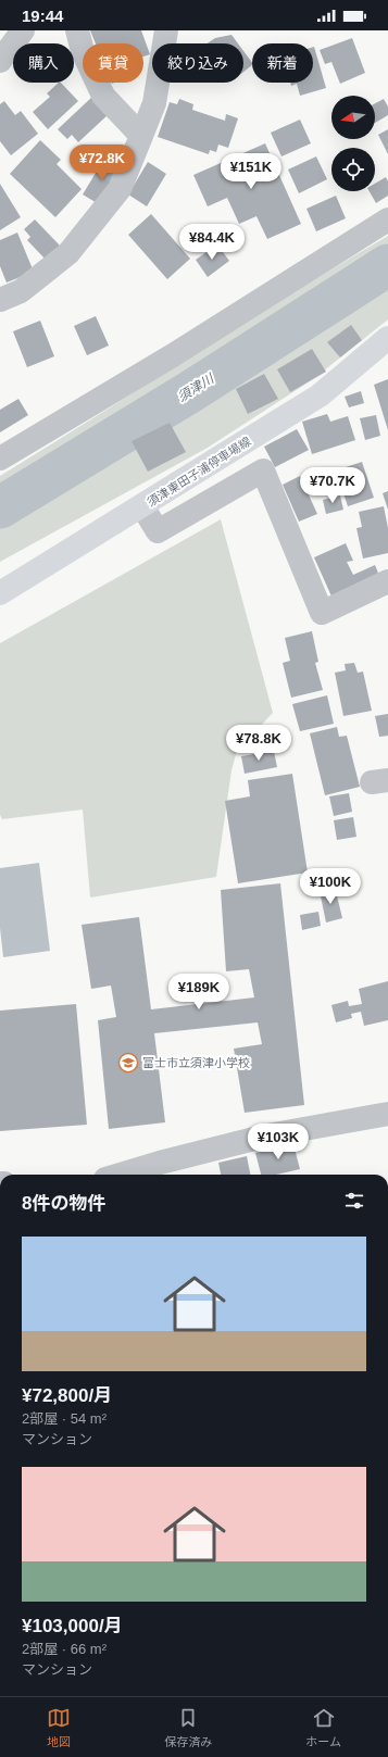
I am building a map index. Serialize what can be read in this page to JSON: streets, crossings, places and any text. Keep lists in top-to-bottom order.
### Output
{
  "streets": {
    "main road": ["須津東田子浦停車場線"]
  },
  "water": ["須津川"],
  "places": {
    "school or university": ["富士市立須津小学校"]
  },
  "north": "left",
  "page": {
    "status": "19:44",
    "chip": [
      "購入",
      "賃貸",
      "絞り込み",
      "新着"
    ],
    "price": [
      "¥72.8K",
      "¥151K",
      "¥84.4K",
      "¥70.7K",
      "¥78.8K",
      "¥100K",
      "¥189K",
      "¥103K"
    ],
    "heading": "8件の物件",
    "list": [
      {
        "name": "¥72,800/月",
        "note": "2部屋 · 54 m² · マンション"
      },
      {
        "name": "¥103,000/月",
        "note": "2部屋 · 66 m² · マンション"
      }
    ],
    "tabs": ["地図", "保存済み", "ホーム"]
  }
}
